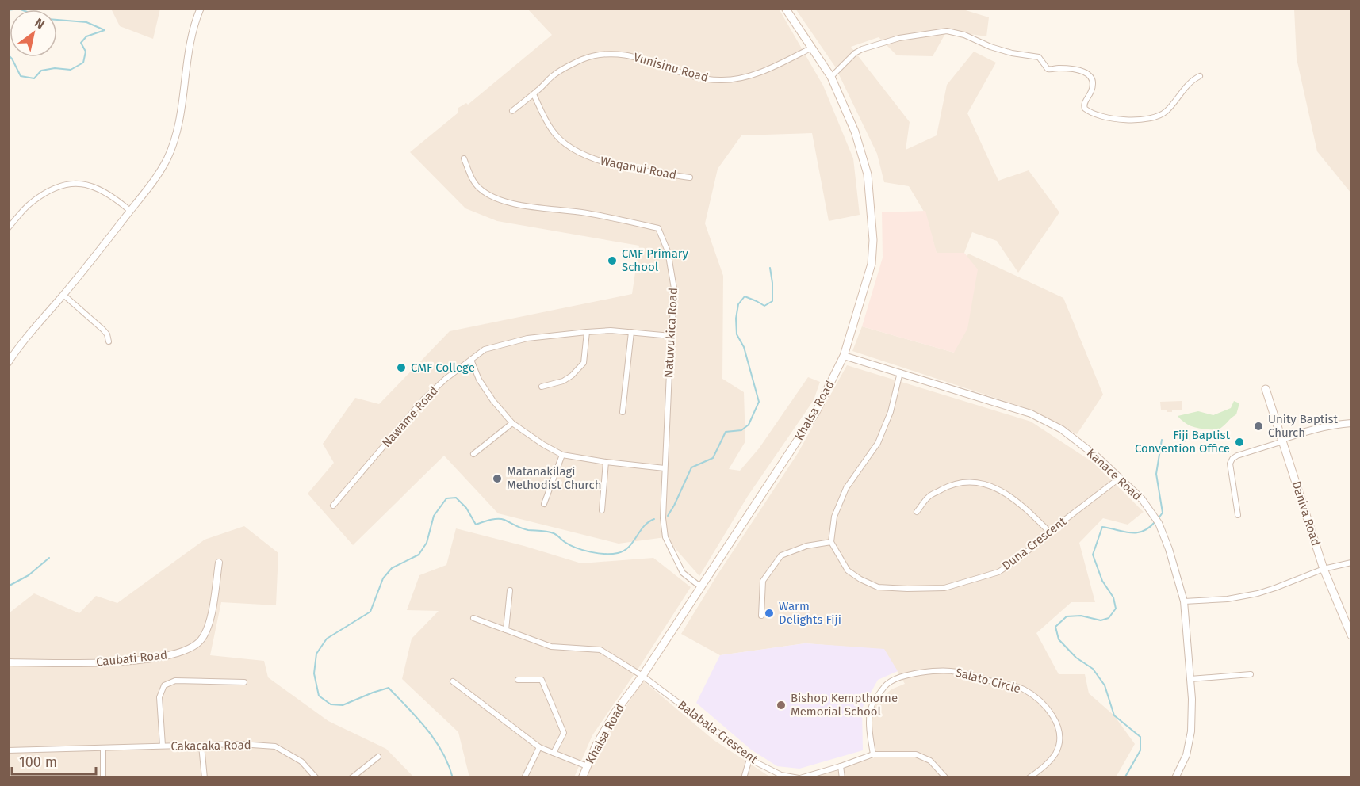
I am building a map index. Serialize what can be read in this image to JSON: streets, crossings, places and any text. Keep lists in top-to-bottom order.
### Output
{
  "streets": {
    "main road": ["Khalsa Road", "Daniva Road"],
    "street": [
      "Vunisinu Road",
      "Waqanui Road",
      "Natuvukica Road",
      "Nawame Road",
      "Kanace Road",
      "Duna Crescent",
      "Caubati Road",
      "Salato Circle",
      "Balabala Crescent",
      "Cakacaka Road"
    ]
  },
  "crossings": [
    ["Vunisinu Road", "Waqanui Road"],
    ["Vunisinu Road", "Khalsa Road"],
    ["Natuvukica Road", "Khalsa Road"],
    ["Natuvukica Road", "Nawame Road"],
    ["Khalsa Road", "Kanace Road"],
    ["Khalsa Road", "Balabala Crescent"],
    ["Kanace Road", "Duna Crescent"],
    ["Salato Circle", "Balabala Crescent"]
  ],
  "places": [
    "CMF Primary School",
    "CMF College",
    "Unity Baptist Church",
    "Fiji Baptist Convention Office",
    "Matanakilagi Methodist Church",
    "Warm Delights Fiji",
    "Bishop Kempthorne Memorial School"
  ],
  "scale_bar": "100 m",
  "north": "top right"
}
